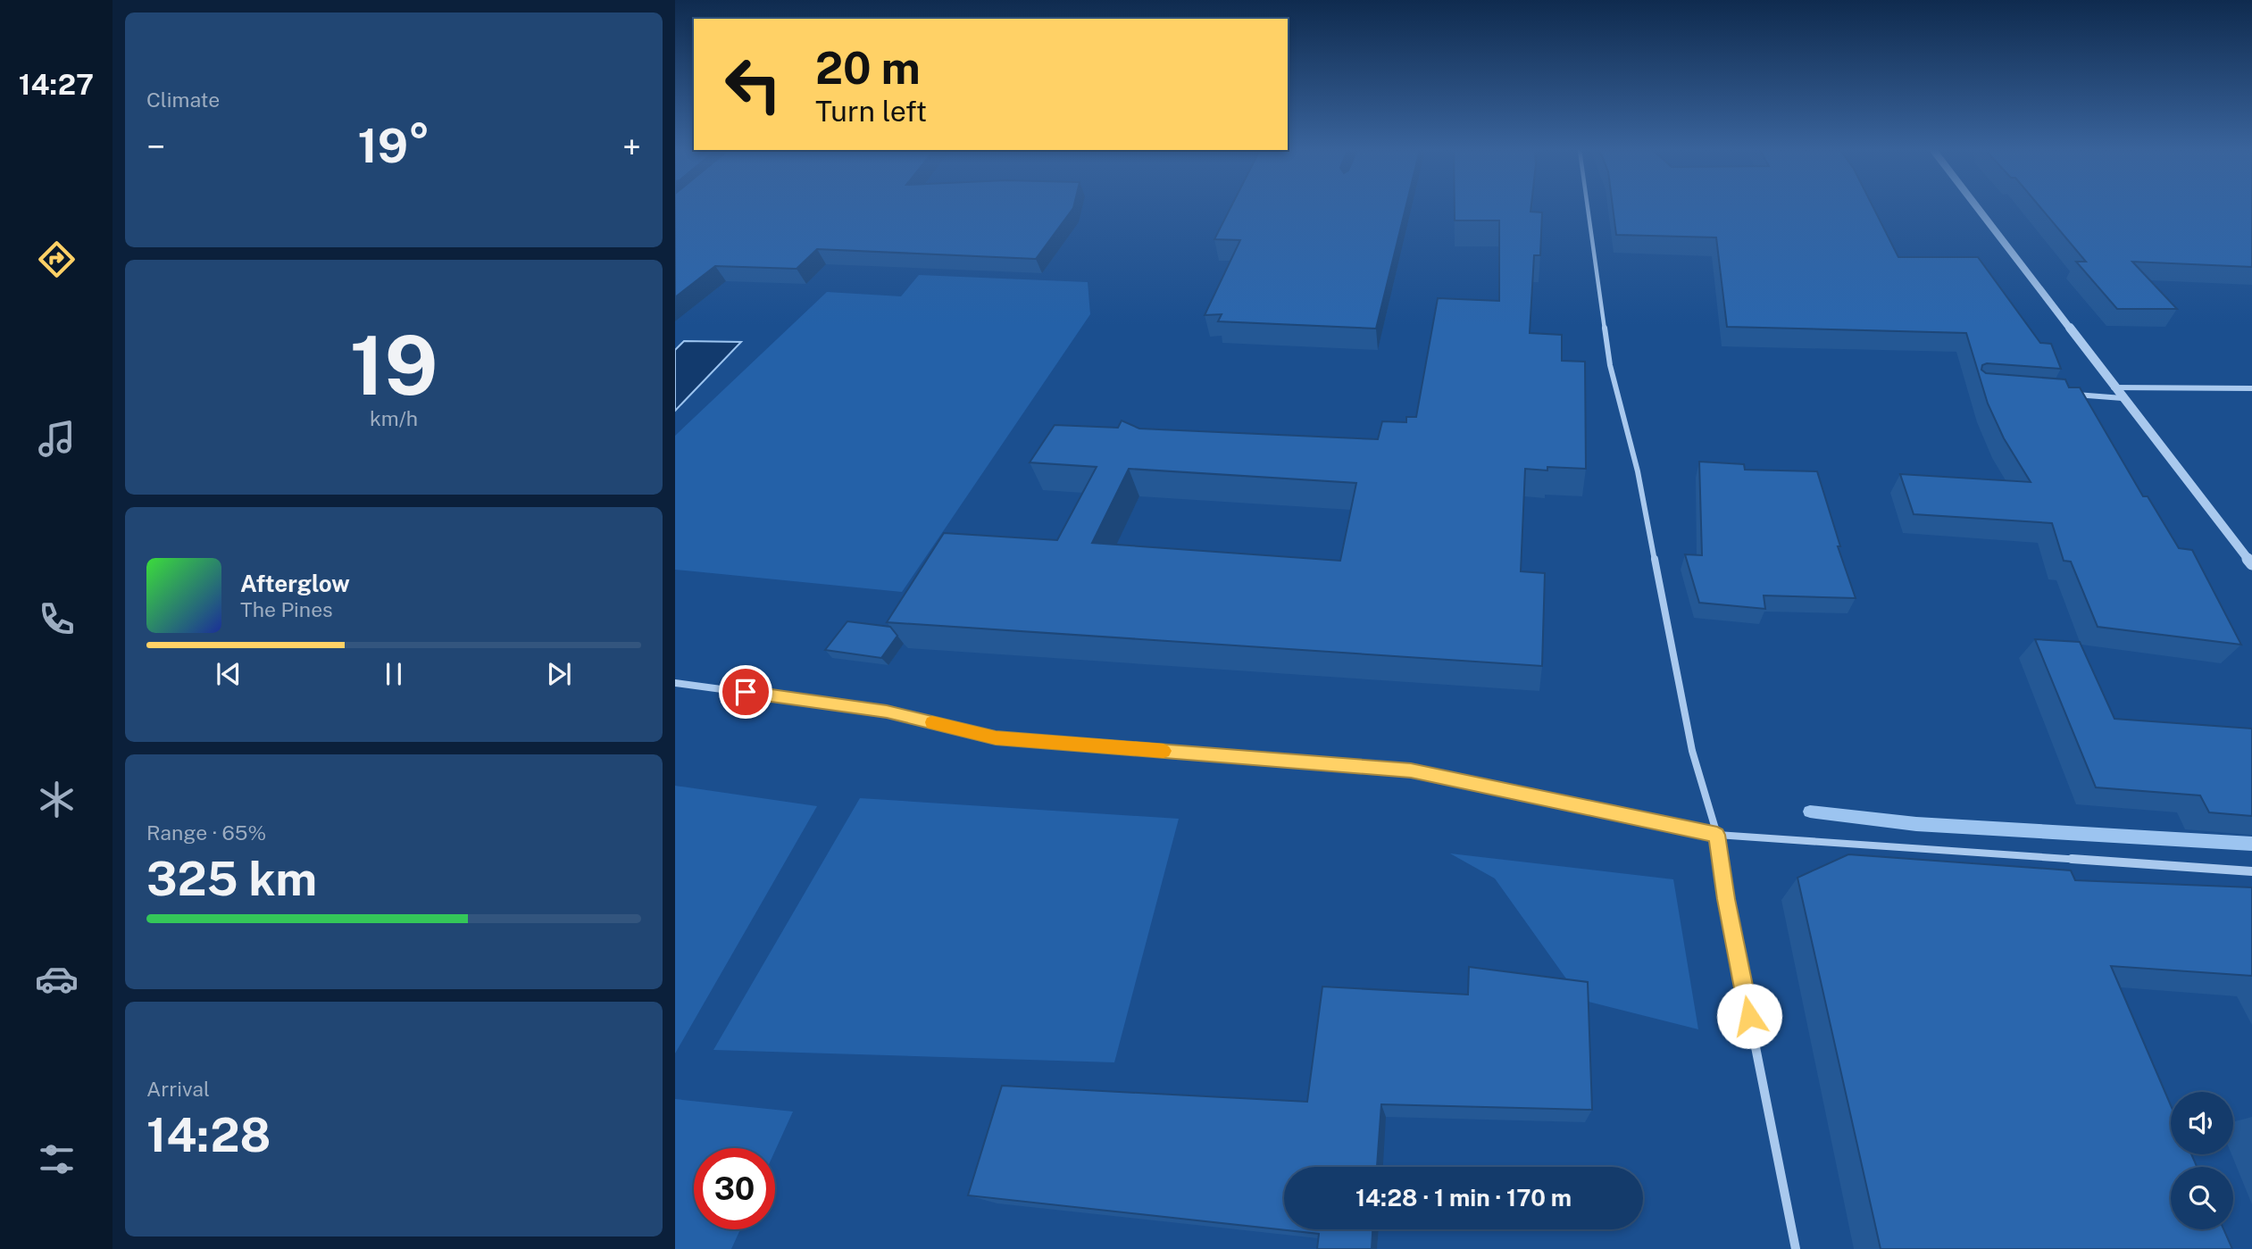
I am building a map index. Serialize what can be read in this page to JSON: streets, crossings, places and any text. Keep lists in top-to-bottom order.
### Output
{
  "page": {
    "tabs": "14:27",
    "tile": [
      "Climate",
      ["19", "km/h"],
      ["Range · 65%", "325 km"],
      ["Arrival", "14:28"]
    ],
    "turn": ["20 m", "Turn left"],
    "heat": ["−", "19°", "+"],
    "song": ["Afterglow", "The Pines"],
    "limit": "30",
    "trip": "14:28 · 1 min · 170 m"
  }
}
